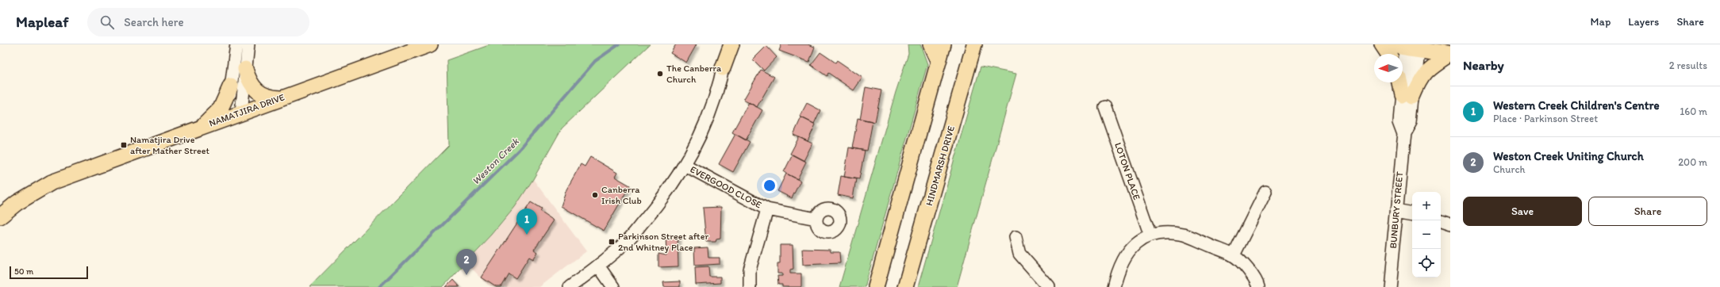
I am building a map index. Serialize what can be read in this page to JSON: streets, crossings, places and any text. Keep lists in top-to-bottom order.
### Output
{
  "streets": {
    "main road": ["NAMATJIRA DRIVE", "HINDMARSH DRIVE"],
    "street": ["LOTON PLACE", "EVERGOOD CLOSE", "BUNBURY STREET"]
  },
  "water": ["Weston Creek"],
  "places": {
    "other": ["The Canberra Church", "Canberra Irish Club"],
    "transit": ["Namatjira Drive after Mather Street", "Parkinson Street after 2nd Whitney Place"]
  },
  "scale_bar": "50 m",
  "north": "left",
  "page": {
    "header": "Mapleaf",
    "search": "Search here",
    "nav": ["Map", "Layers", "Share"],
    "heading": ["Nearby", "2 results"],
    "list": [
      {
        "mark": "1",
        "name": "Western Creek Children's Centre",
        "note": "Place · Parkinson Street",
        "value": "160 m"
      },
      {
        "mark": "2",
        "name": "Weston Creek Uniting Church",
        "note": "Church",
        "value": "200 m"
      }
    ],
    "buttons": ["Save", "Share"],
    "map_buttons": ["+", "−"],
    "pins": ["1", "2"],
    "scale": "50 m"
  }
}
